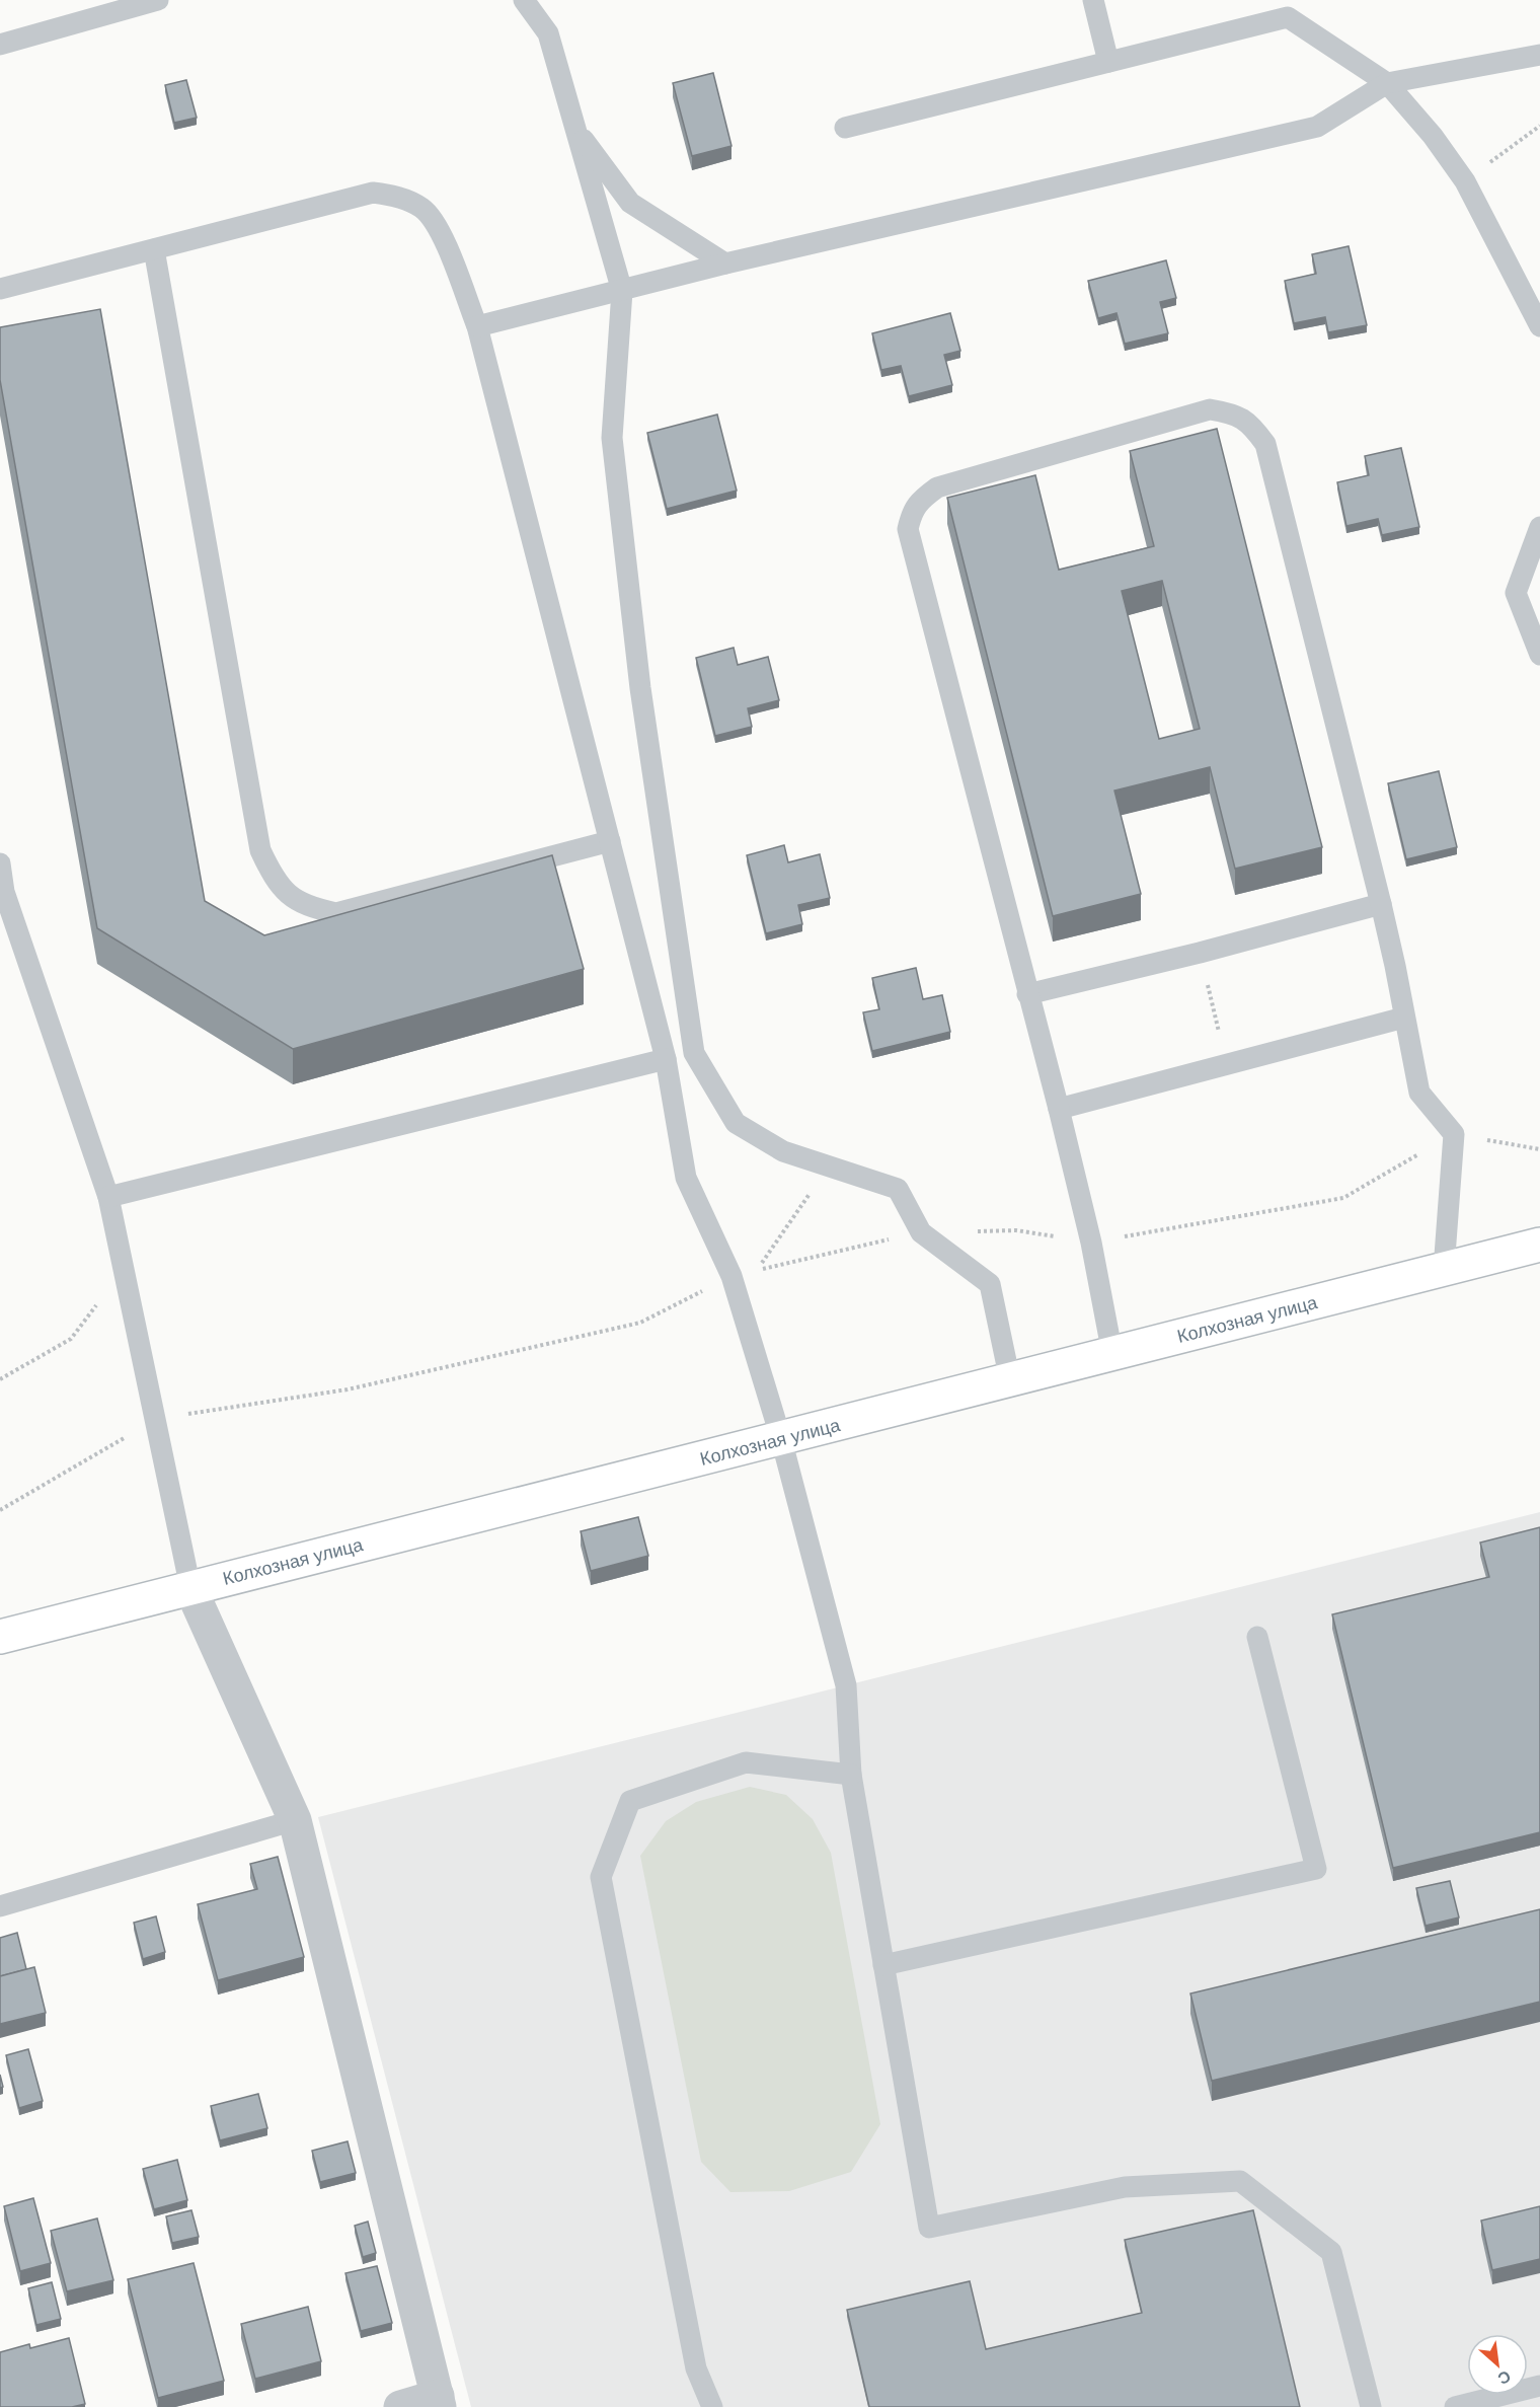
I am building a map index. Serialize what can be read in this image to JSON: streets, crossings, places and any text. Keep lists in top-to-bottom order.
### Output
{
  "streets": {
    "main road": ["Колхозная улица"]
  },
  "north": "bottom right"
}
